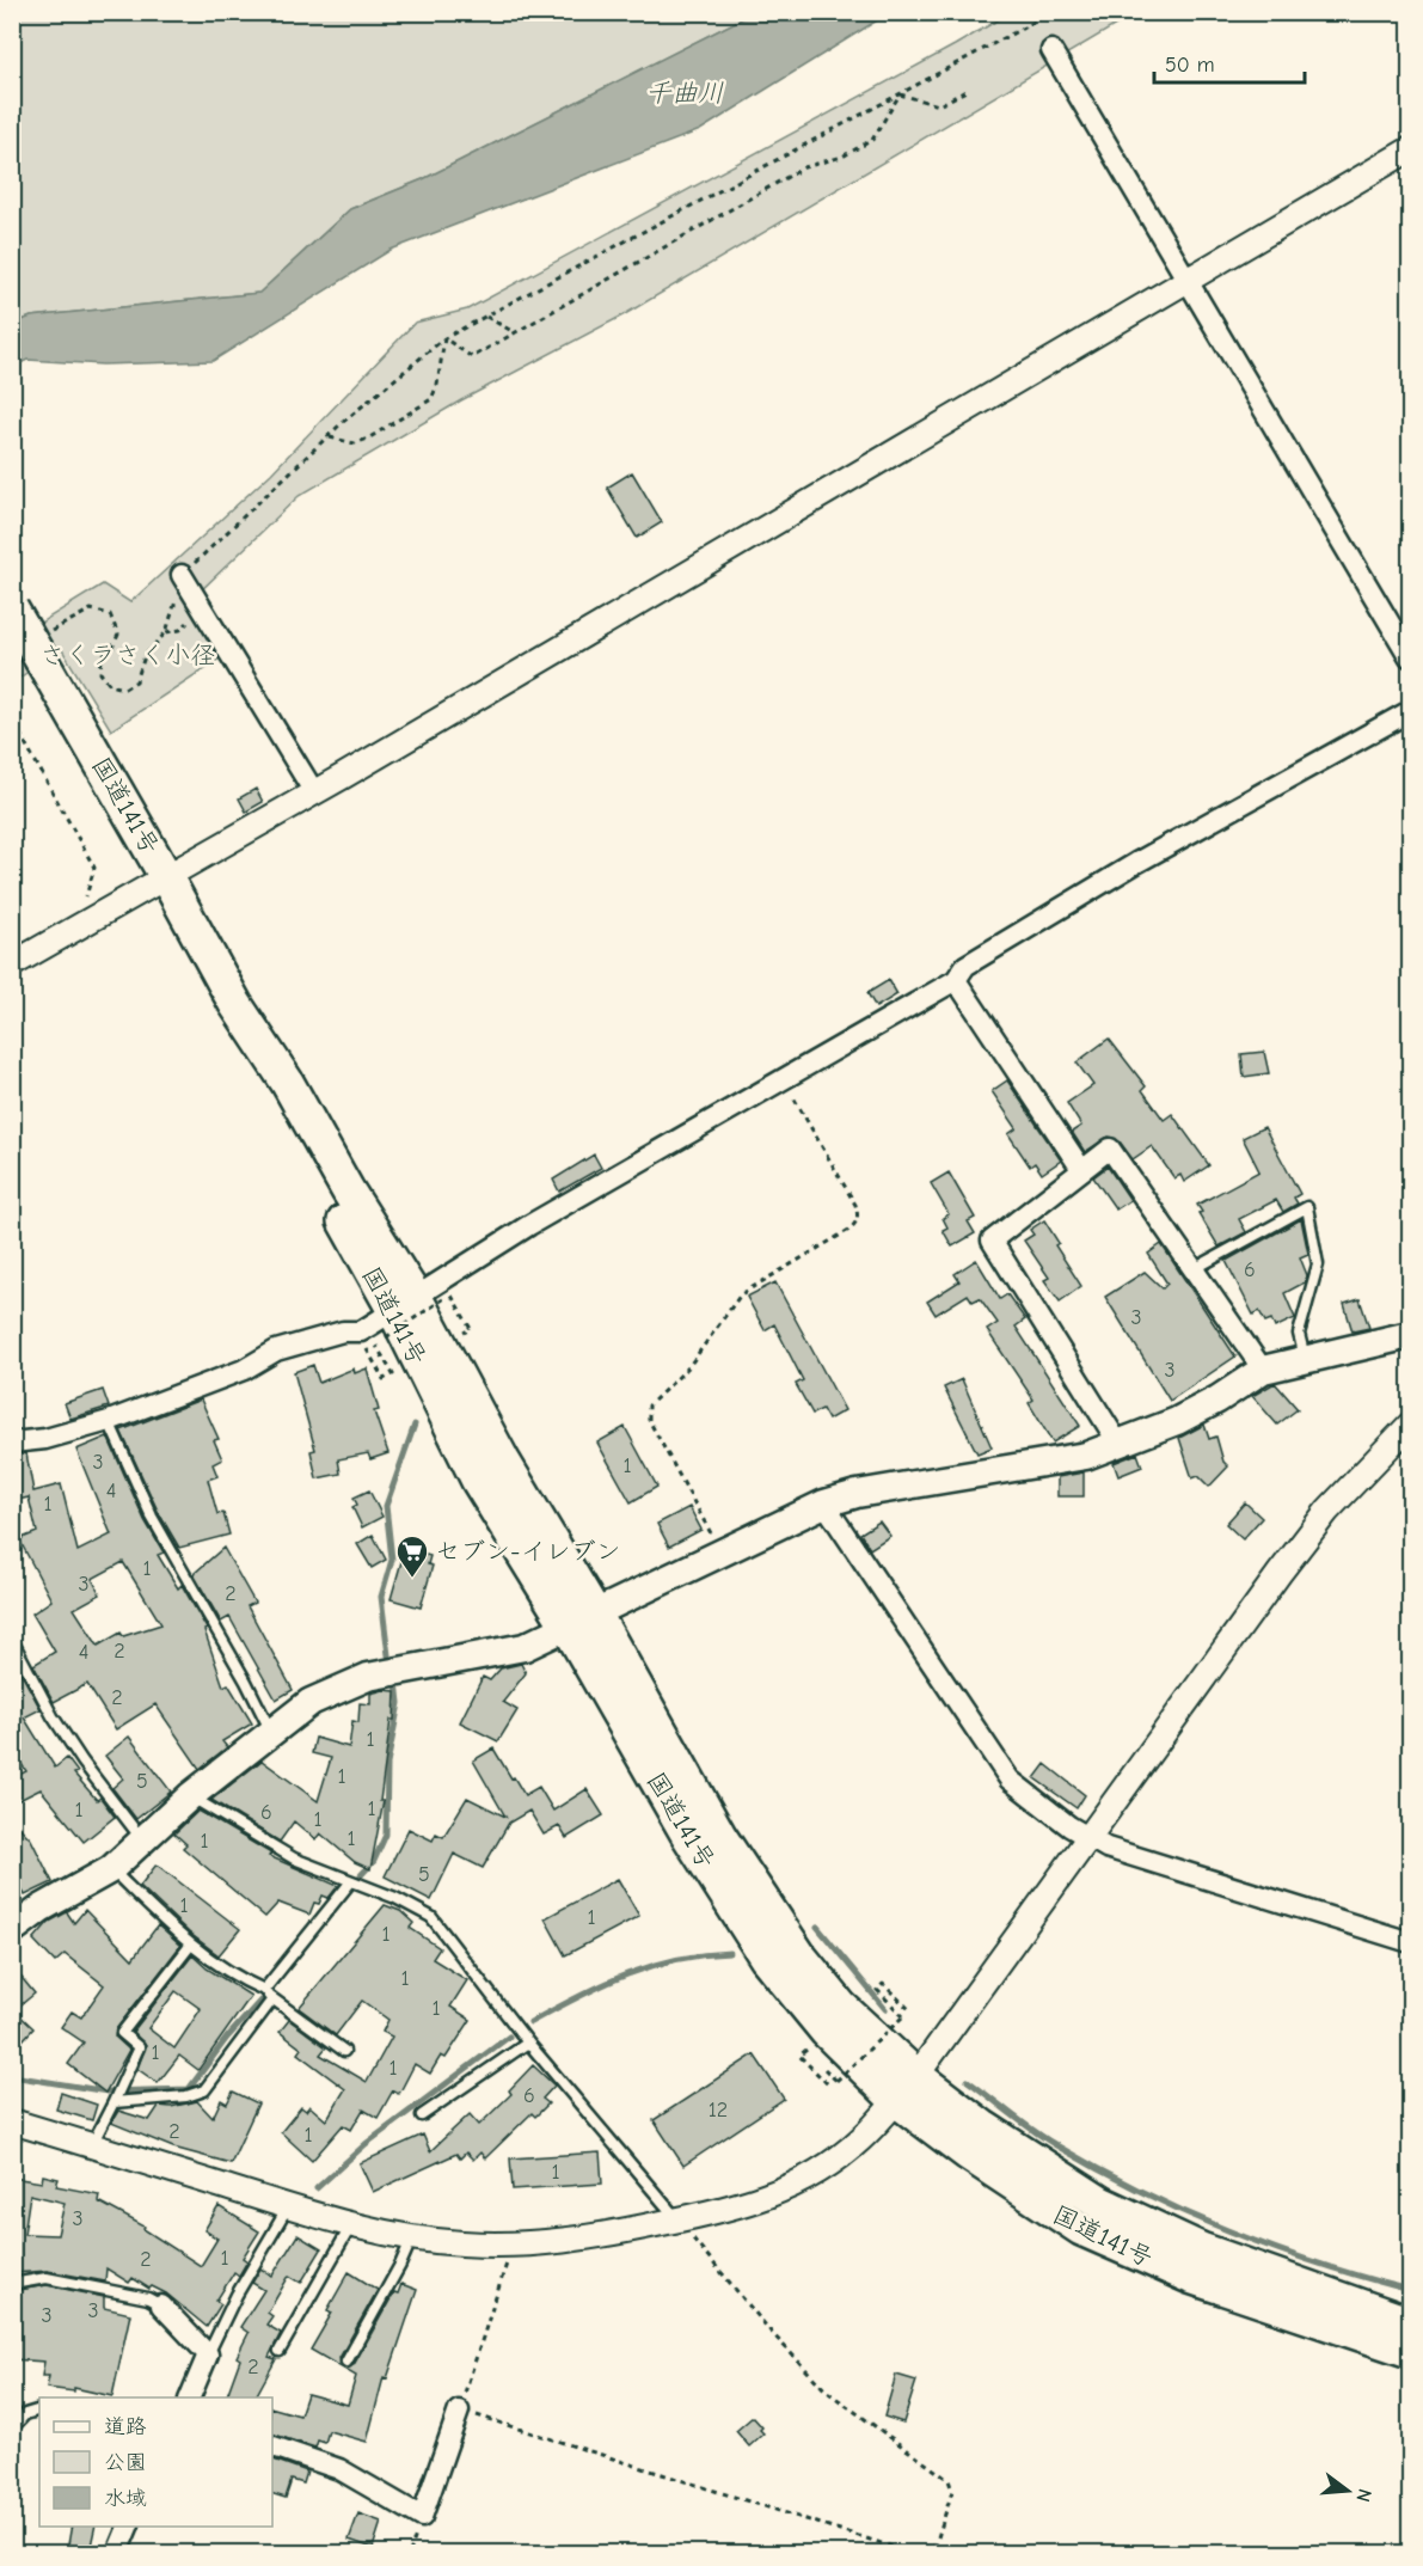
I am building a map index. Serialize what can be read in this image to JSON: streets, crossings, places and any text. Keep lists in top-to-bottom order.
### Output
{
  "streets": {
    "highway": ["国道141号"]
  },
  "water": ["千曲川"],
  "parks": ["さくラさく小径"],
  "places": {
    "supermarket": ["セブン-イレブン"]
  },
  "house_numbers": [
    "6",
    "3",
    "3",
    "3",
    "1",
    "4",
    "1",
    "1",
    "3",
    "2",
    "2",
    "4",
    "2",
    "1",
    "1",
    "5",
    "1",
    "1",
    "6",
    "1",
    "1",
    "1",
    "5",
    "1",
    "1",
    "1",
    "1",
    "1",
    "1",
    "1",
    "6",
    "12",
    "2",
    "1",
    "1",
    "3",
    "1",
    "2",
    "3",
    "3",
    "2"
  ],
  "legend": ["道路", "公園", "水域"],
  "scale_bar": "50 m",
  "north": "right"
}
